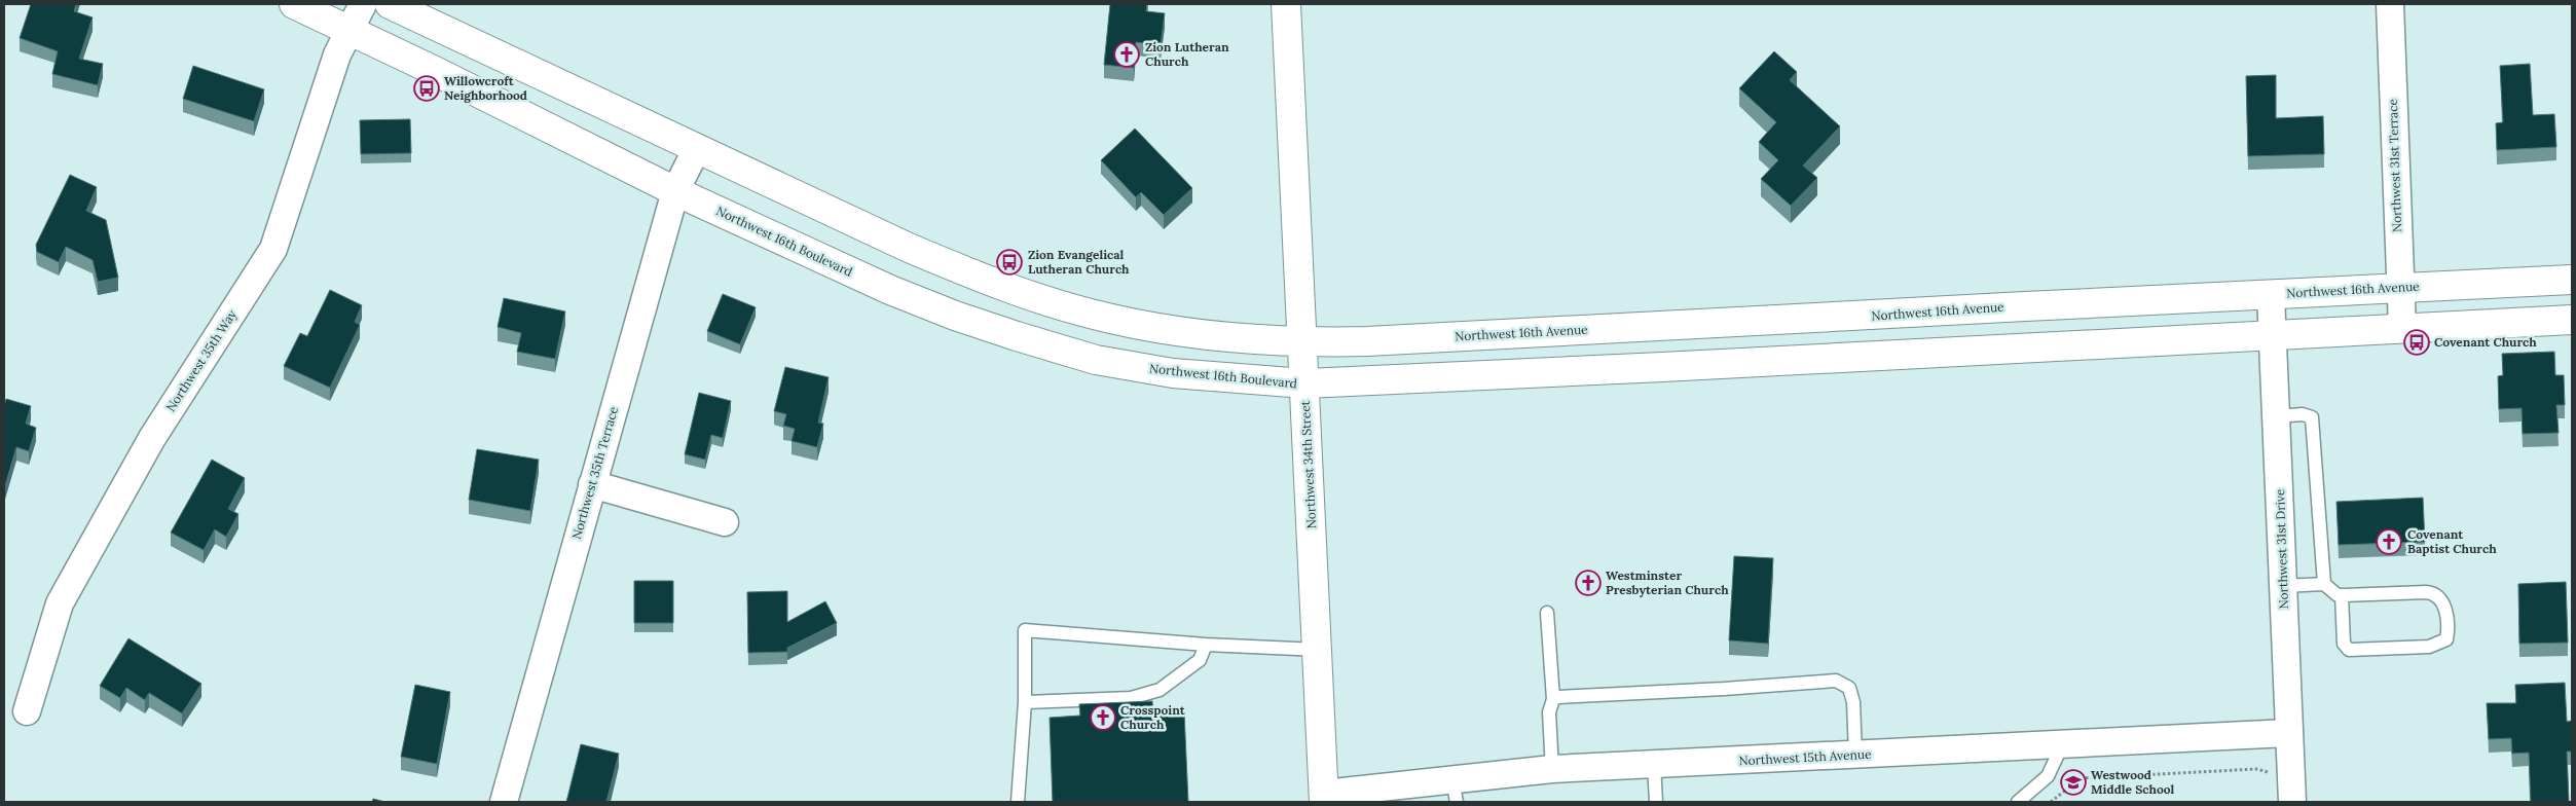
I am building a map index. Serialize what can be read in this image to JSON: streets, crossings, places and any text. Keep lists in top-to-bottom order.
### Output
{
  "streets": {
    "main road": ["Northwest 16th Boulevard", "Northwest 16th Avenue", "Northwest 34th Street"],
    "street": [
      "Northwest 31st Terrace",
      "Northwest 35th Way",
      "Northwest 35th Terrace",
      "Northwest 31st Drive",
      "Northwest 15th Avenue"
    ]
  },
  "crossings": [
    ["Northwest 31st Terrace", "Northwest 16th Avenue"],
    ["Northwest 16th Boulevard", "Northwest 35th Way"],
    ["Northwest 16th Boulevard", "Northwest 34th Street"],
    ["Northwest 16th Boulevard", "Northwest 35th Terrace"],
    ["Northwest 16th Avenue", "Northwest 34th Street"],
    ["Northwest 16th Avenue", "Northwest 31st Drive"],
    ["Northwest 34th Street", "Northwest 15th Avenue"],
    ["Northwest 31st Drive", "Northwest 15th Avenue"]
  ],
  "places": {
    "church": [
      "Zion Lutheran Church",
      "Covenant Baptist Church",
      "Westminster Presbyterian Church",
      "Crosspoint Church"
    ],
    "bus stop": ["Willowcroft Neighborhood", "Zion Evangelical Lutheran Church", "Covenant Church"],
    "school or university": ["Westwood Middle School"]
  }
}
